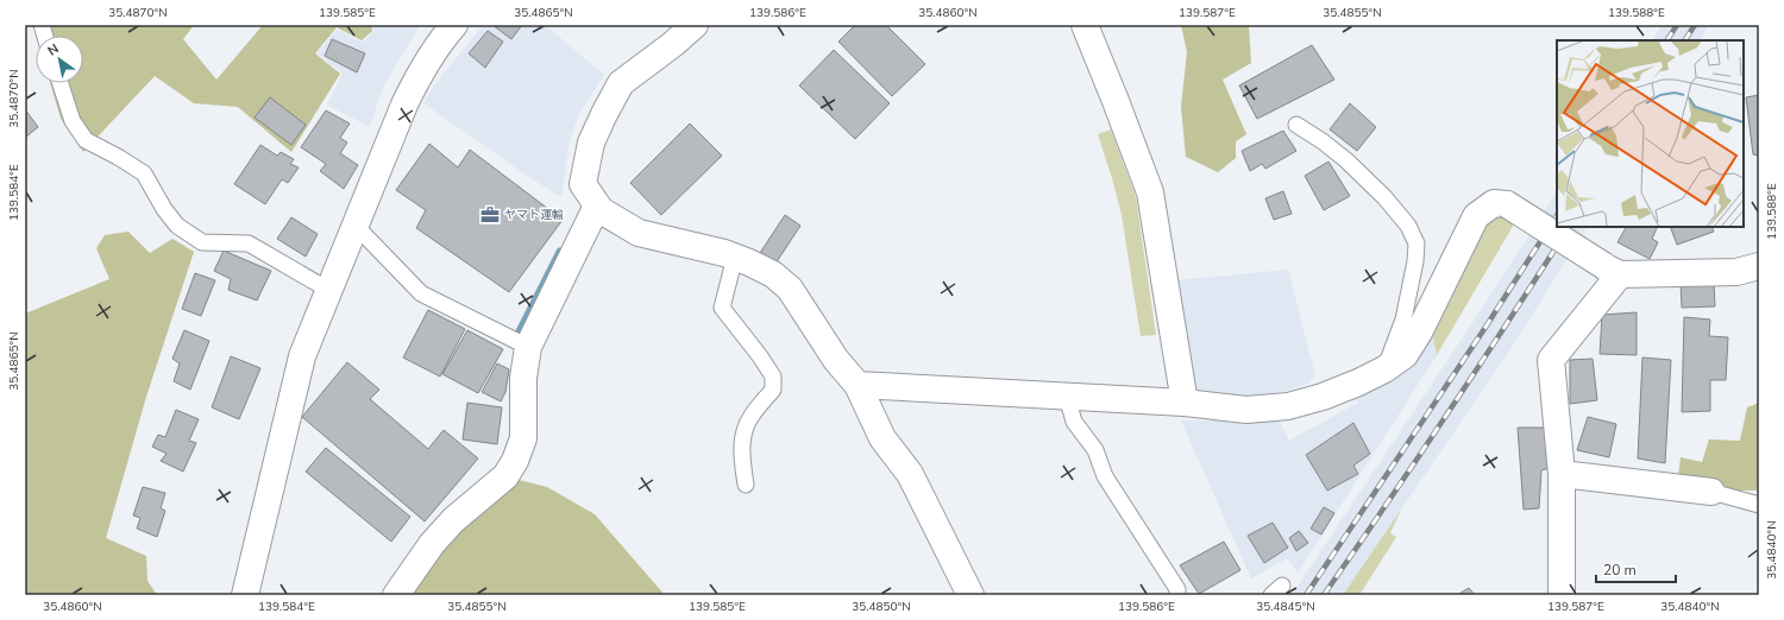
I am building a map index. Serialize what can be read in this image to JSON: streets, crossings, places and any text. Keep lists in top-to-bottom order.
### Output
{
  "places": {
    "office": ["ヤマト運輸"]
  },
  "scale_bar": "20 m",
  "north": "top left",
  "coordinates": [
    "35.4870°N",
    "139.585°E",
    "35.4865°N",
    "139.586°E",
    "35.4860°N",
    "139.587°E",
    "35.4855°N",
    "139.588°E",
    "139.584°E",
    "35.4840°N",
    "35.4850°N",
    "35.4845°N"
  ]
}
